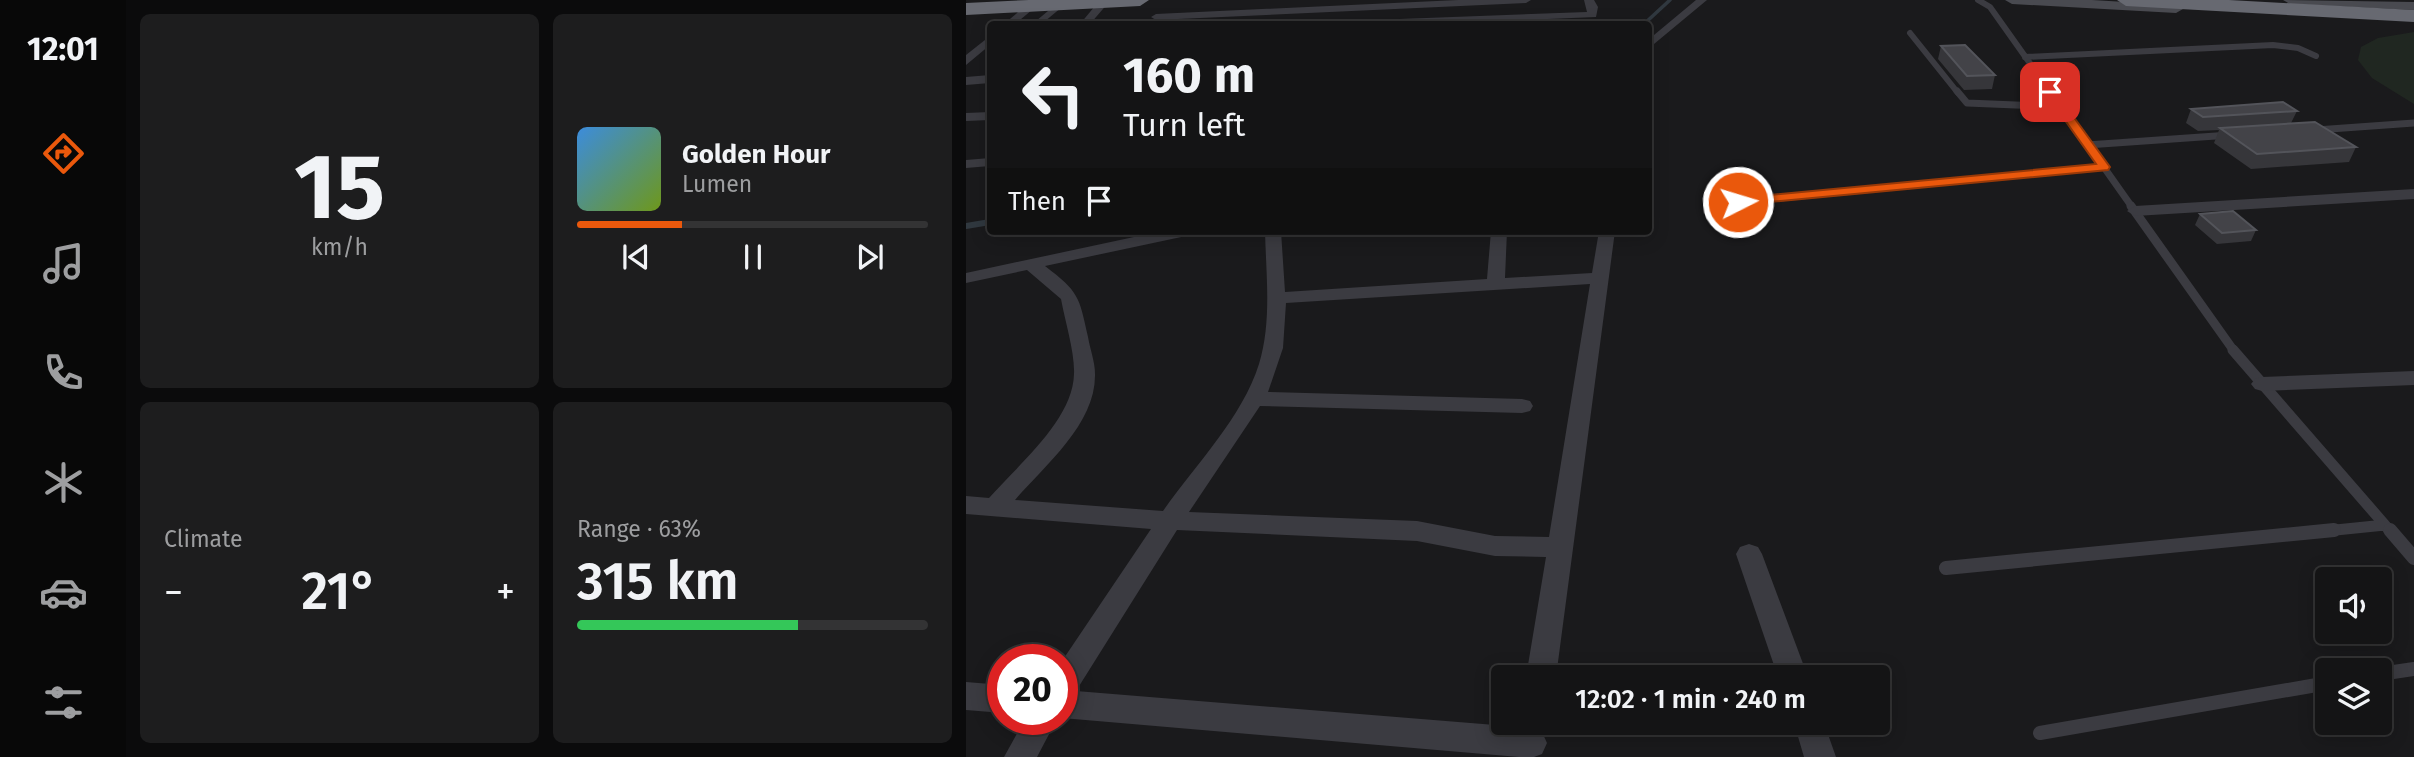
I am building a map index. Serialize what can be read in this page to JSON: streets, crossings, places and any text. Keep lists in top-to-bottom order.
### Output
{
  "page": {
    "tabs": "12:01",
    "tile": [
      ["15", "km/h"],
      "Climate",
      ["Range · 63%", "315 km"]
    ],
    "turn": ["160 m", "Turn left"],
    "song": ["Golden Hour", "Lumen"],
    "then": "Then",
    "heat": ["−", "21°", "+"],
    "limit": "20",
    "trip": "12:02 · 1 min · 240 m"
  }
}
